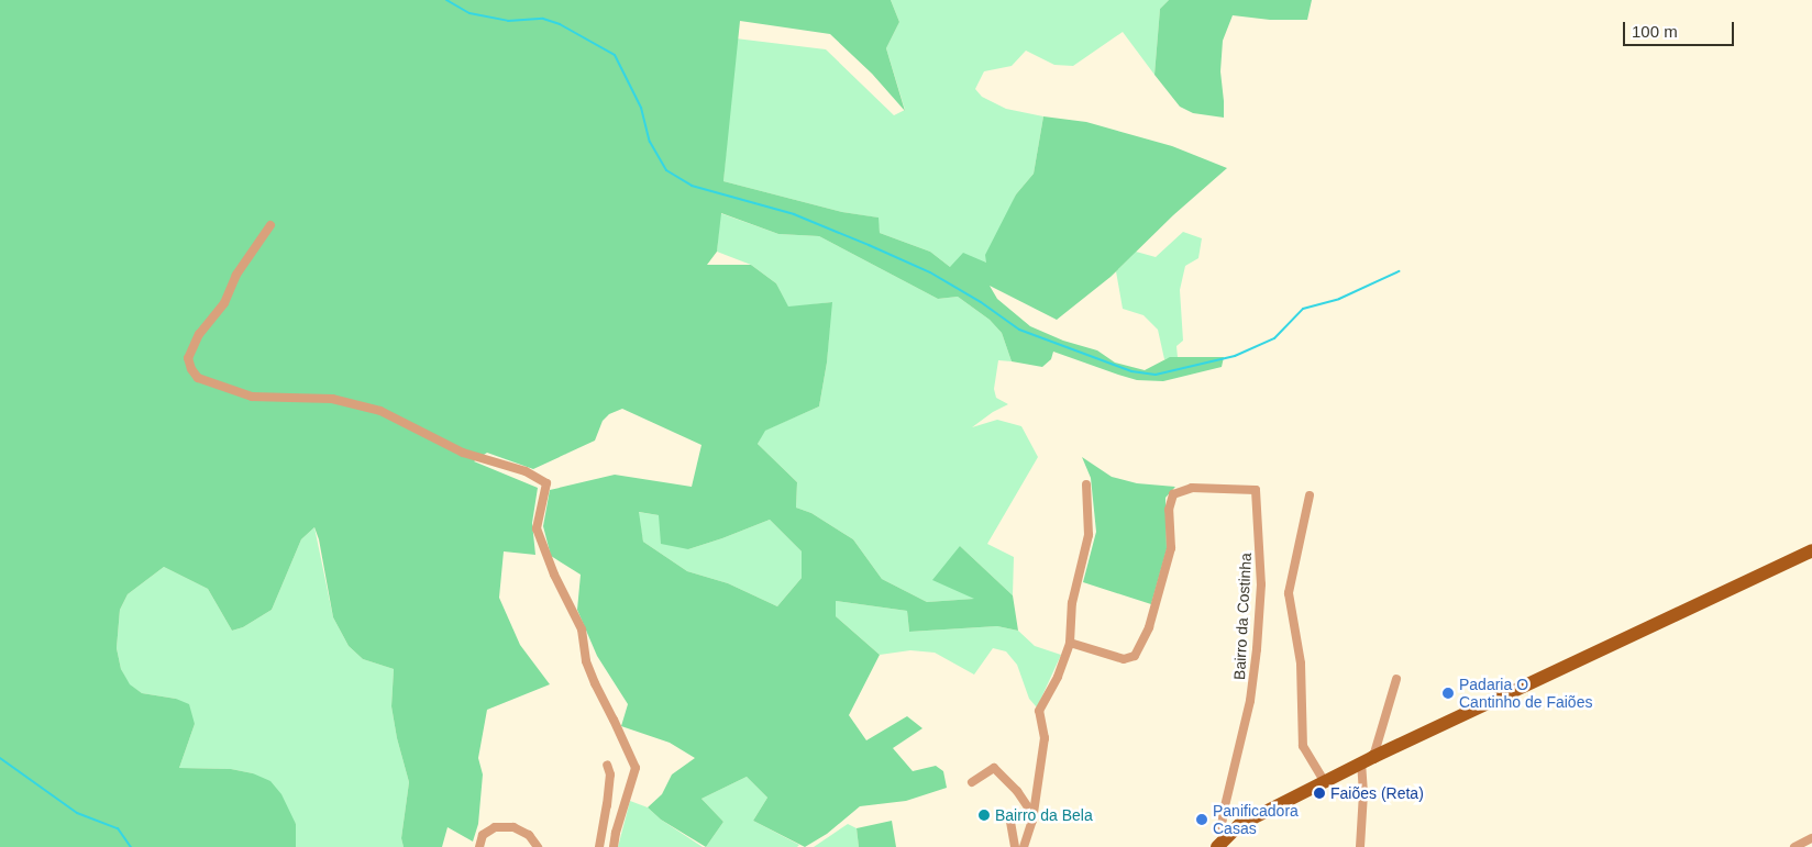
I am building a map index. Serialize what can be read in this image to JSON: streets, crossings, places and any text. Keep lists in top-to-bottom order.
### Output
{
  "streets": {
    "street": ["Bairro da Costinha"]
  },
  "places": [
    "Padaria O Cantinho de Faiões",
    "Faiões (Reta)",
    "Bairro da Bela",
    "Panificadora Casas"
  ],
  "scale_bar": "100 m"
}
